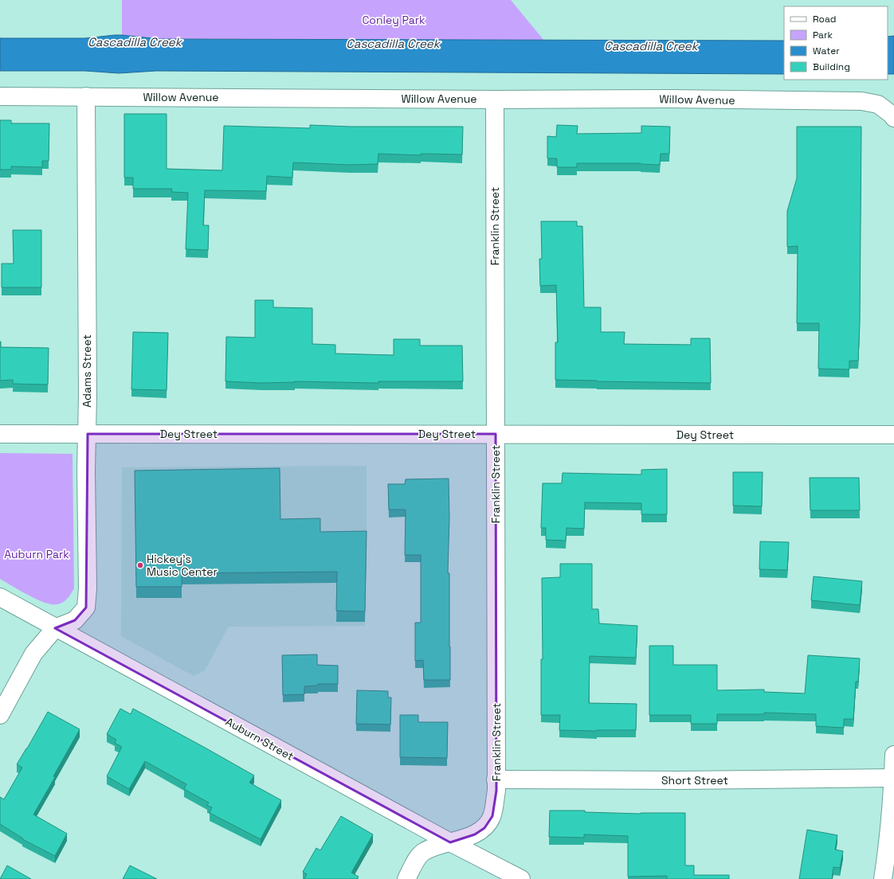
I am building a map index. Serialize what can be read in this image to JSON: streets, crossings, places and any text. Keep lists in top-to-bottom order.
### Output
{
  "streets": {
    "street": [
      "Willow Avenue",
      "Franklin Street",
      "Adams Street",
      "Dey Street",
      "Auburn Street",
      "Short Street"
    ]
  },
  "crossings": [
    ["Willow Avenue", "Franklin Street"],
    ["Willow Avenue", "Adams Street"],
    ["Franklin Street", "Dey Street"],
    ["Franklin Street", "Auburn Street"],
    ["Franklin Street", "Short Street"],
    ["Adams Street", "Dey Street"],
    ["Adams Street", "Auburn Street"]
  ],
  "water": ["Cascadilla Creek"],
  "parks": ["Conley Park", "Auburn Park"],
  "places": ["Hickey's Music Center"],
  "legend": [
    "Road",
    "Park",
    "Water",
    "Building"
  ]
}
